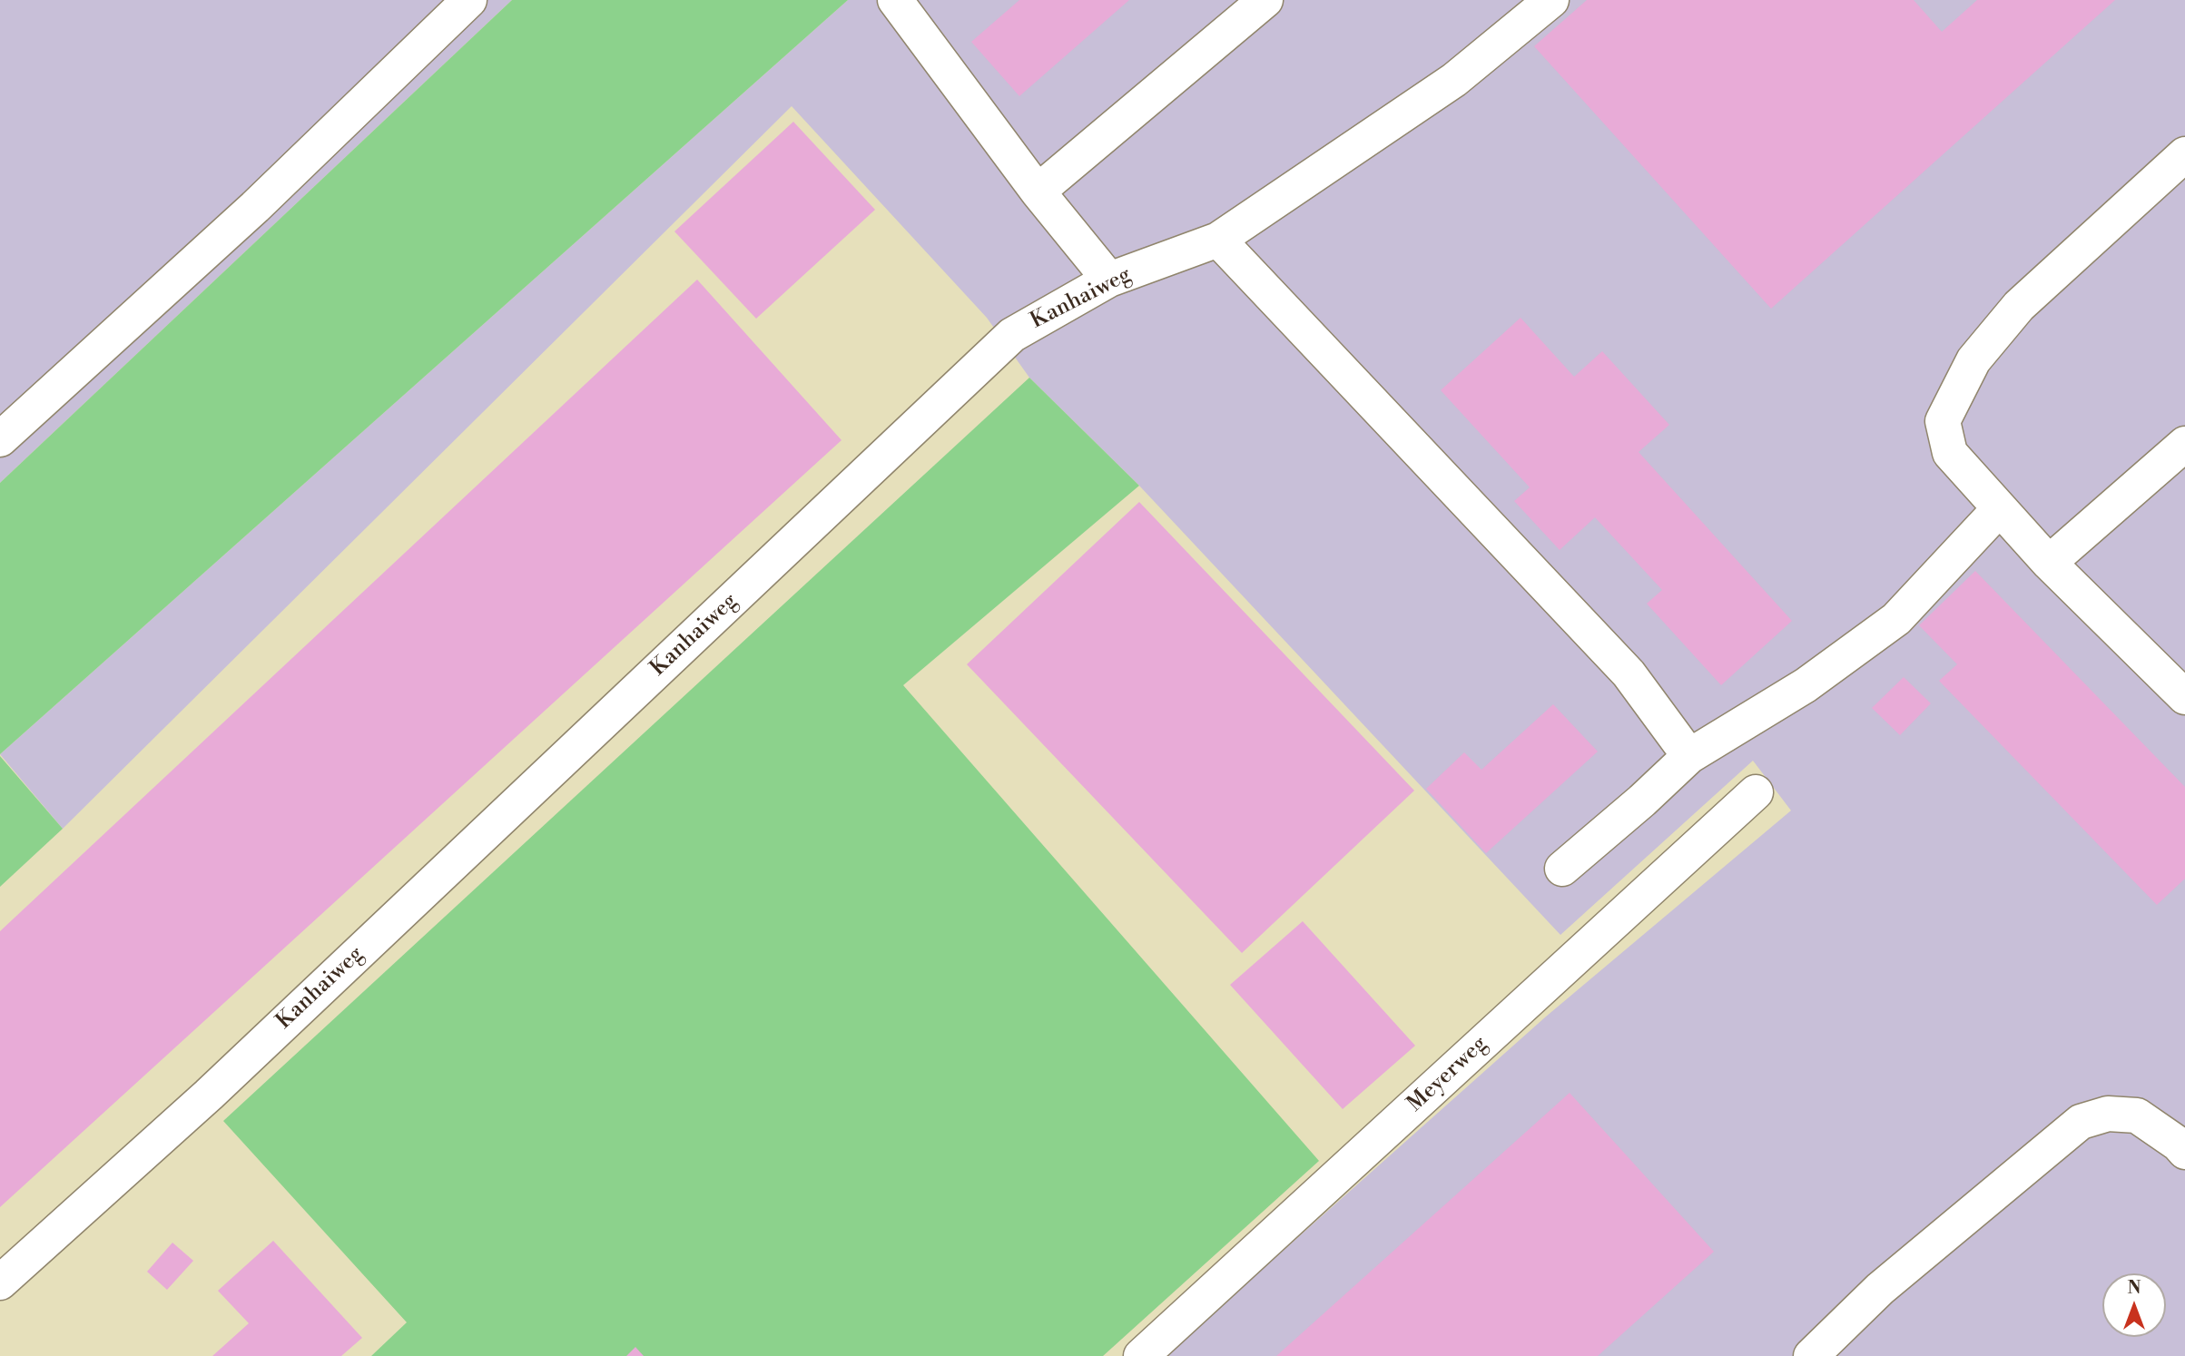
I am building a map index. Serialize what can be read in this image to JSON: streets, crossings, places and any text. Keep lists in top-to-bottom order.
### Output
{
  "streets": {
    "street": ["Kanhaiweg", "Meyerweg"]
  },
  "north": "top"
}
